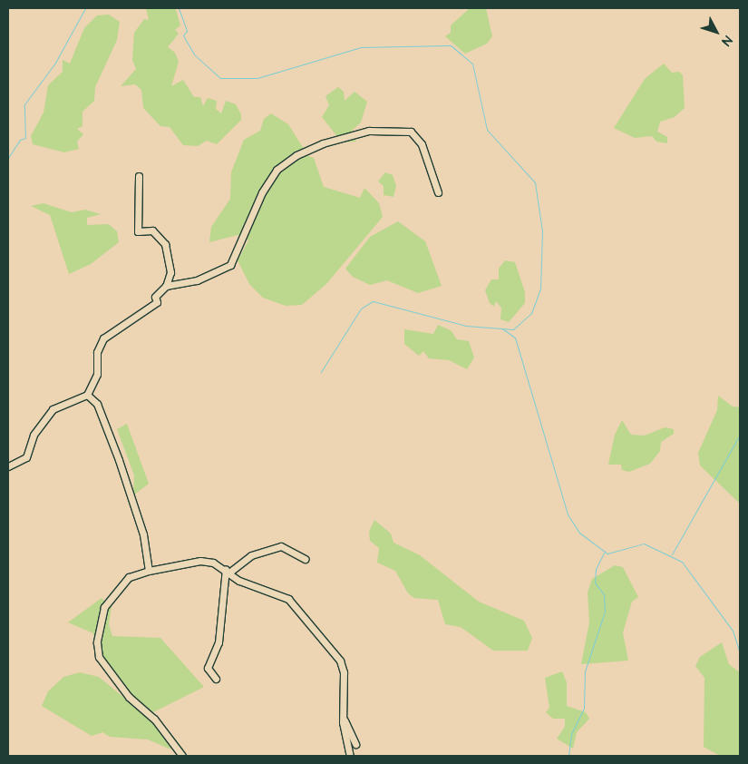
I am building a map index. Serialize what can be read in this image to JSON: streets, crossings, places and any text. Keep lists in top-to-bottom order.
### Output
{
  "north": "bottom right"
}
